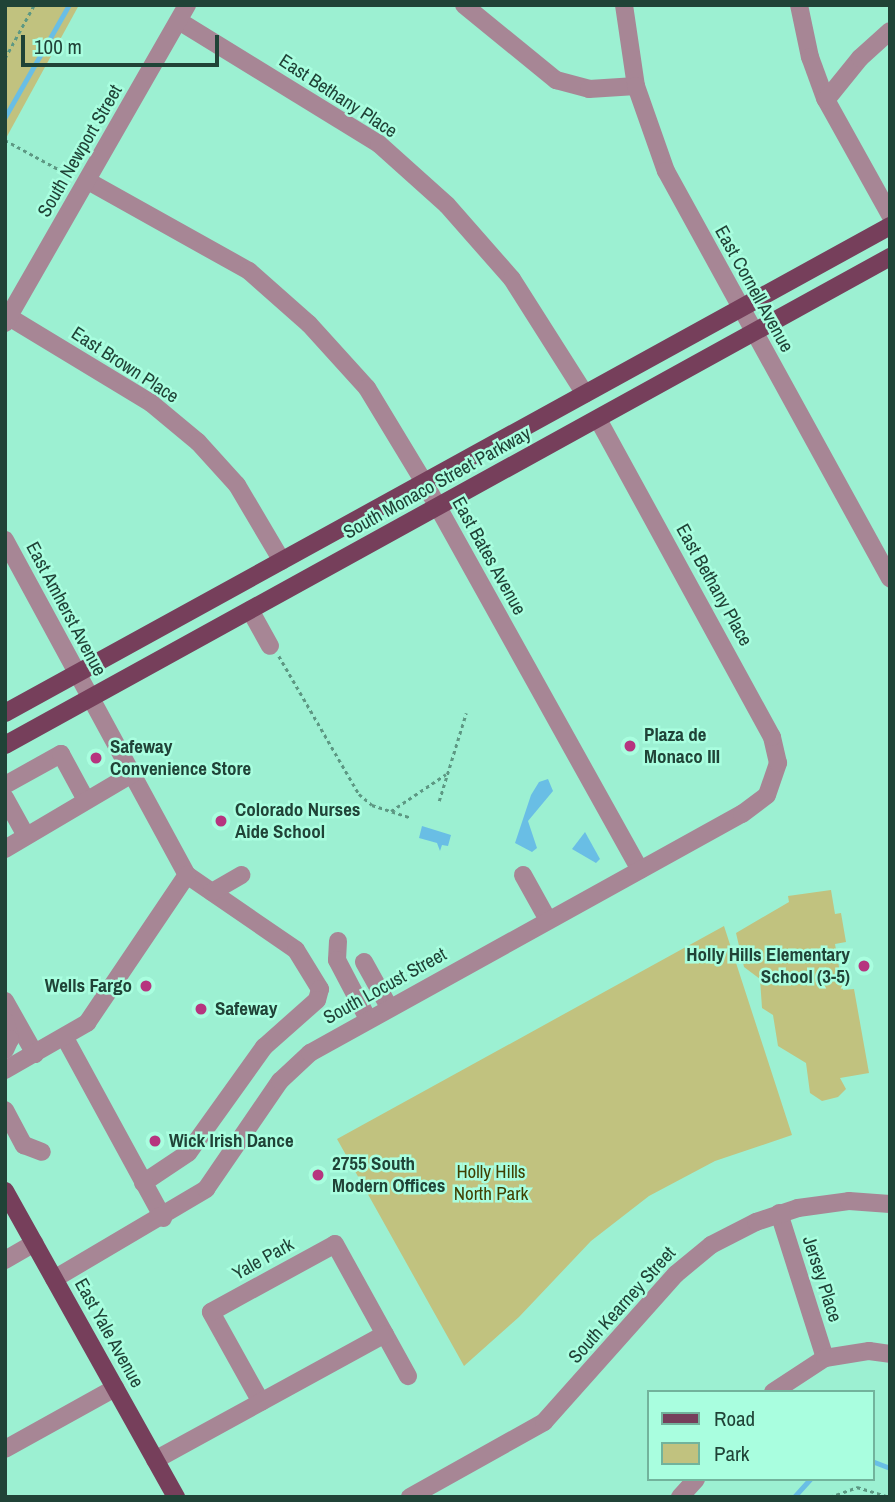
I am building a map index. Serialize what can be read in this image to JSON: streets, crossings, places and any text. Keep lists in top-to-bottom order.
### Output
{
  "streets": {
    "main road": ["South Monaco Street Parkway", "East Yale Avenue"],
    "street": [
      "East Bethany Place",
      "South Newport Street",
      "East Cornell Avenue",
      "East Brown Place",
      "East Bates Avenue",
      "East Amherst Avenue",
      "South Locust Street",
      "Yale Park",
      "Jersey Place",
      "South Kearney Street"
    ]
  },
  "crossings": [
    ["East Bethany Place", "South Newport Street"],
    ["East Bethany Place", "South Monaco Street Parkway"],
    ["East Bethany Place", "South Locust Street"],
    ["South Newport Street", "East Brown Place"],
    ["South Newport Street", "East Bates Avenue"],
    ["East Cornell Avenue", "South Monaco Street Parkway"],
    ["East Brown Place", "South Monaco Street Parkway"],
    ["South Monaco Street Parkway", "East Bates Avenue"],
    ["South Monaco Street Parkway", "East Amherst Avenue"],
    ["East Bates Avenue", "South Locust Street"],
    ["South Locust Street", "East Yale Avenue"],
    ["Jersey Place", "South Kearney Street"]
  ],
  "parks": ["Holly Hills North Park"],
  "places": [
    "Plaza de Monaco III",
    "Safeway Convenience Store",
    "Colorado Nurses Aide School",
    "Holly Hills Elementary School (3-5)",
    "Wells Fargo",
    "Safeway",
    "Wick Irish Dance",
    "2755 South Modern Offices"
  ],
  "legend": ["Road", "Park"],
  "scale_bar": "100 m"
}
